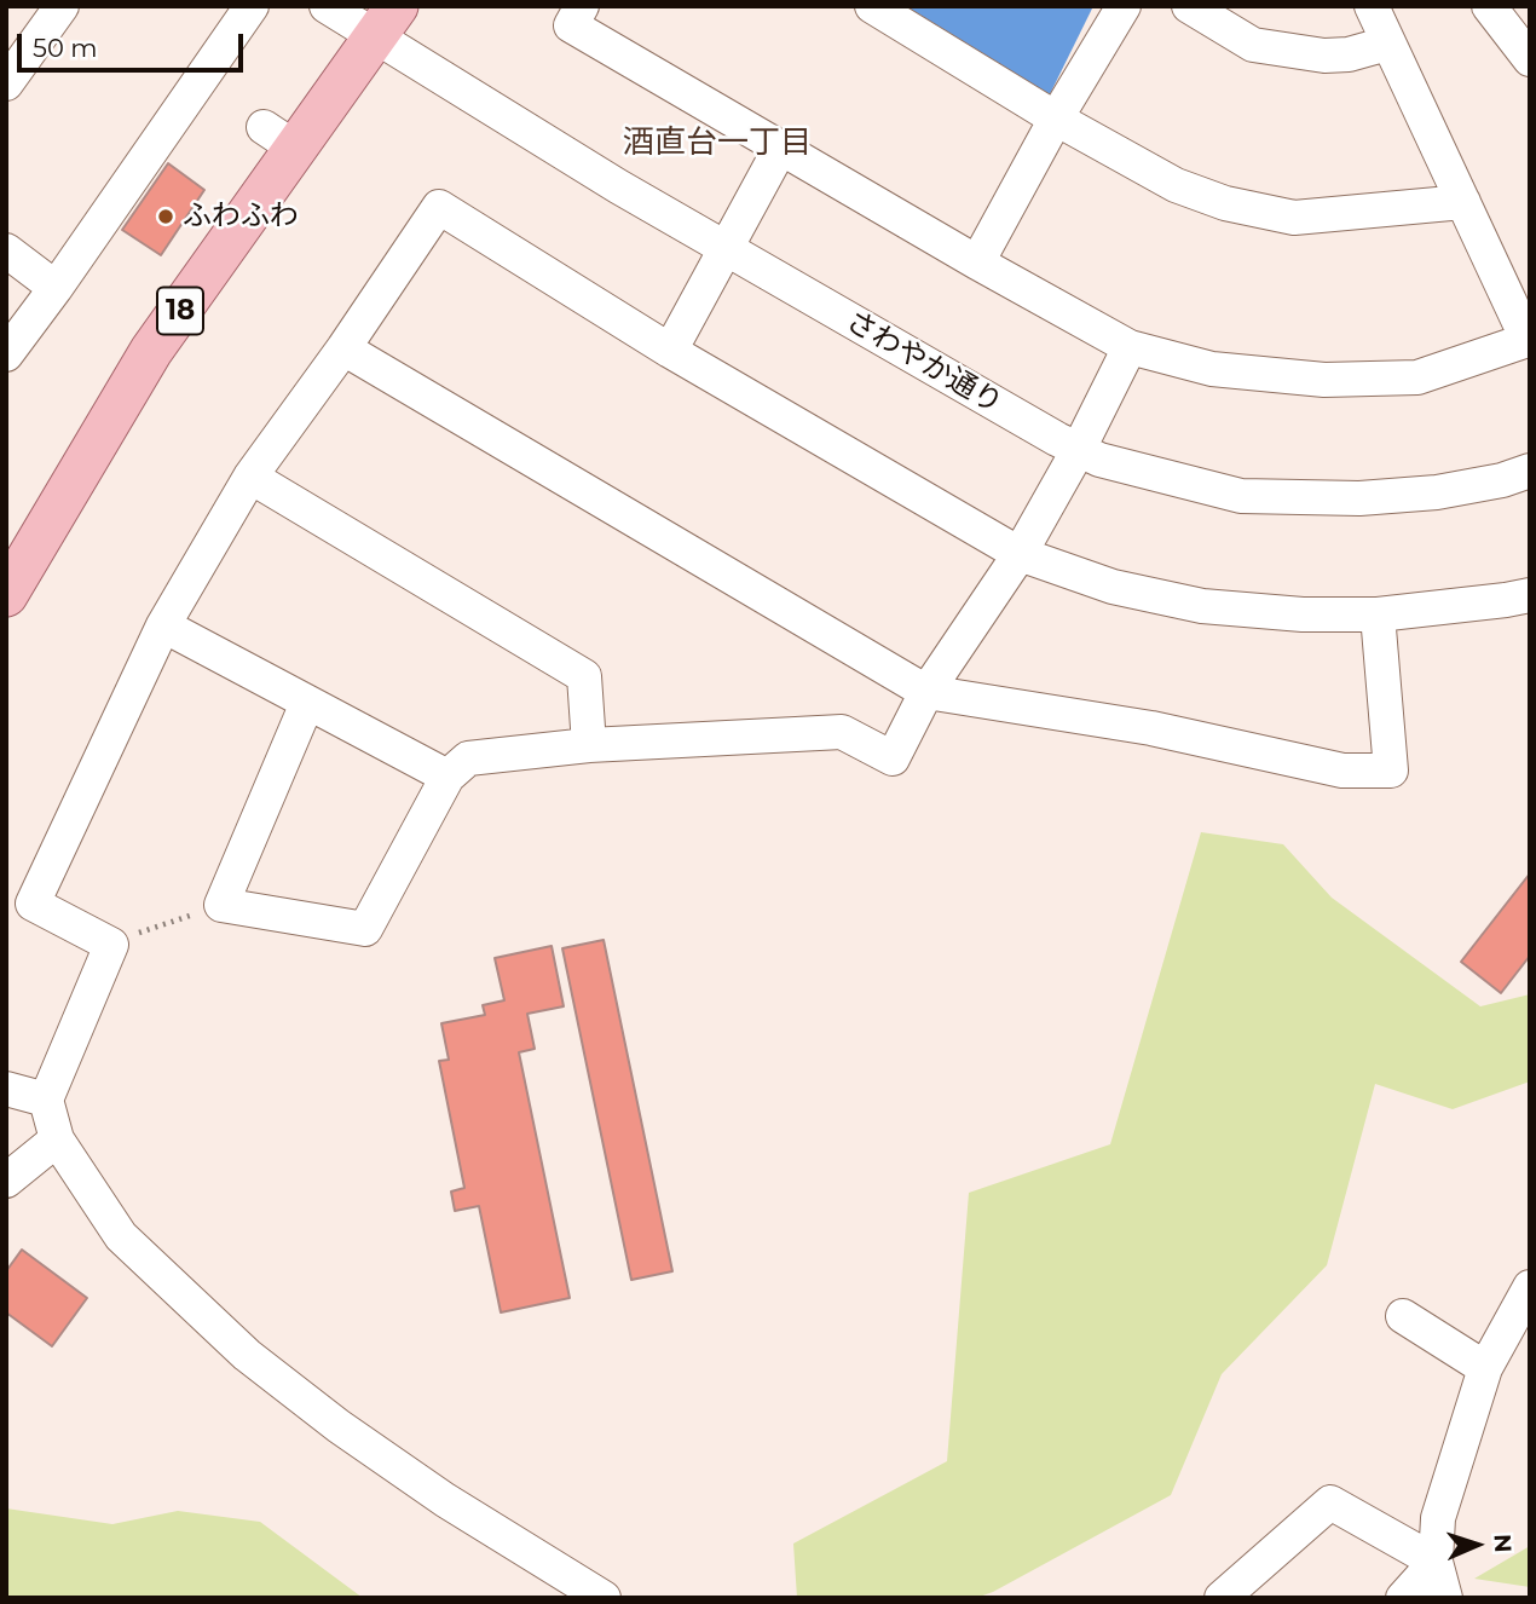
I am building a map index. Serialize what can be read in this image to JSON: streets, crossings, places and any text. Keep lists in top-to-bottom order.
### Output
{
  "streets": {
    "main road": ["18"],
    "street": ["さわやか通り"]
  },
  "crossings": [
    ["18", "さわやか通り"]
  ],
  "districts": ["酒直台一丁目"],
  "places": ["ふわふわ"],
  "scale_bar": "50 m",
  "north": "right"
}
